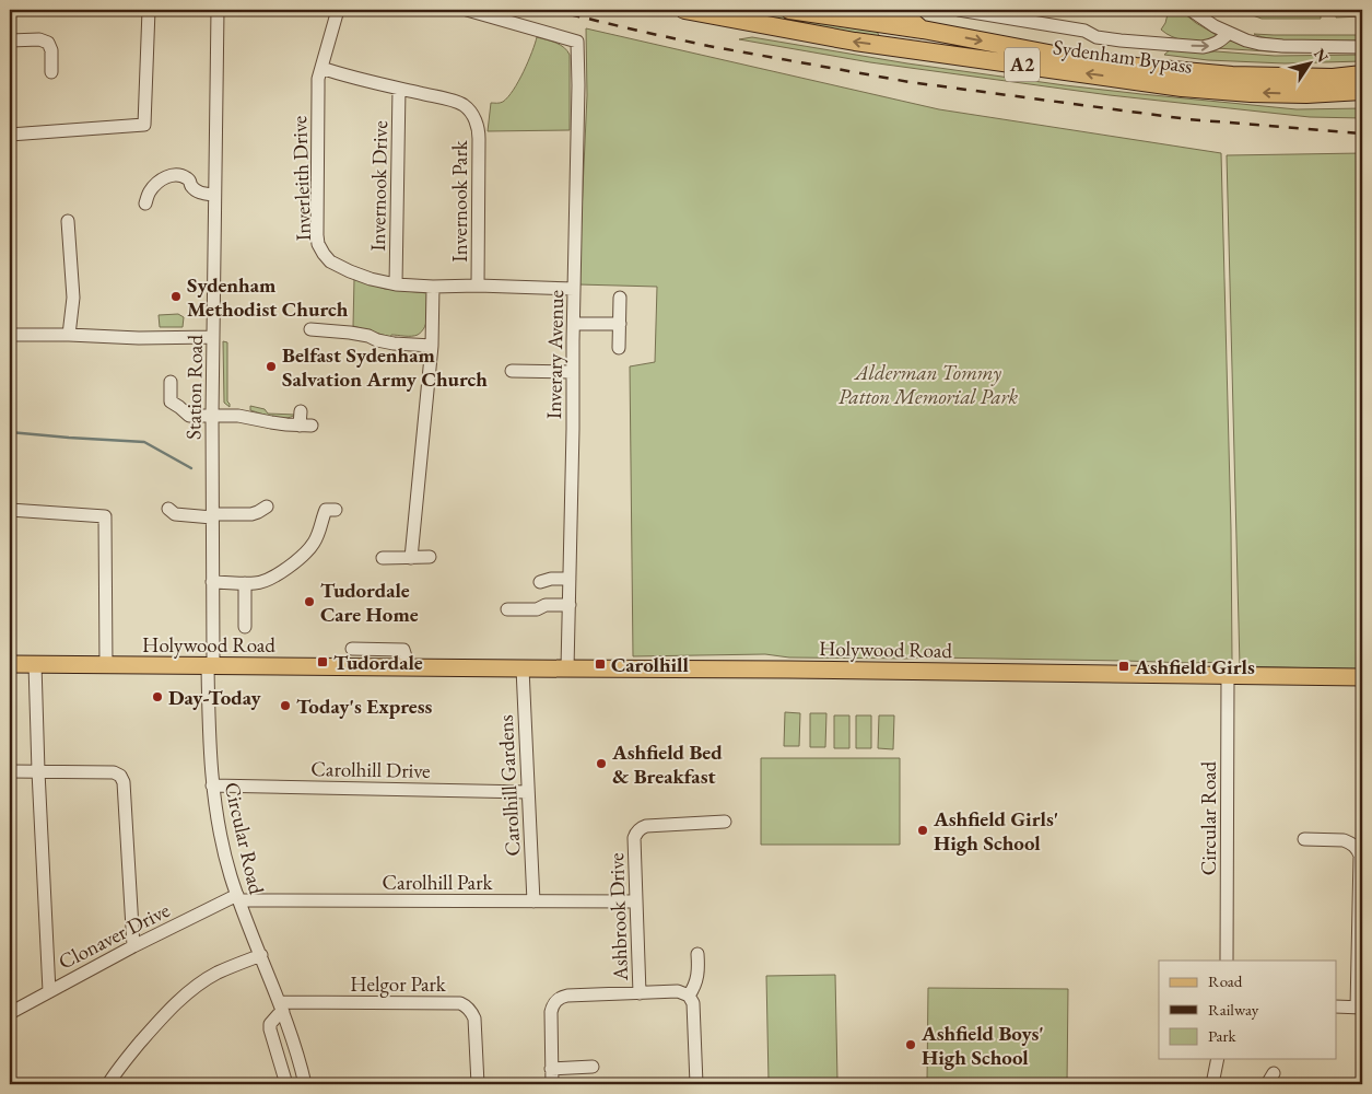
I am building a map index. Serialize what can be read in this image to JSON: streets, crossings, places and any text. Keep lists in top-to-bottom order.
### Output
{
  "streets": {
    "highway": ["Sydenham Bypass", "A2"],
    "main road": ["Holywood Road"],
    "street": [
      "Inverleith Drive",
      "Invernook Drive",
      "Invernook Park",
      "Inverary Avenue",
      "Station Road",
      "Carolhill Drive",
      "Carolhill Gardens",
      "Circular Road",
      "Carolhill Park",
      "Ashbrook Drive",
      "Clonaver Drive",
      "Helgor Park"
    ]
  },
  "crossings": [
    ["Inverleith Drive", "Invernook Drive"],
    ["Inverleith Drive", "Invernook Park"],
    ["Inverleith Drive", "Inverary Avenue"],
    ["Invernook Drive", "Invernook Park"],
    ["Inverary Avenue", "Holywood Road"],
    ["Station Road", "Holywood Road"],
    ["Station Road", "Circular Road"],
    ["Holywood Road", "Carolhill Gardens"],
    ["Holywood Road", "Circular Road"],
    ["Carolhill Drive", "Carolhill Gardens"],
    ["Carolhill Drive", "Circular Road"],
    ["Carolhill Gardens", "Carolhill Park"],
    ["Circular Road", "Carolhill Park"],
    ["Circular Road", "Clonaver Drive"],
    ["Circular Road", "Helgor Park"],
    ["Carolhill Park", "Ashbrook Drive"],
    ["Carolhill Park", "Clonaver Drive"]
  ],
  "parks": ["Alderman Tommy Patton Memorial Park"],
  "places": {
    "other": [
      "Sydenham Methodist Church",
      "Belfast Sydenham Salvation Army Church",
      "Tudordale Care Home",
      "Day-Today",
      "Today's Express",
      "Ashfield Bed & Breakfast",
      "Ashfield Girls' High School",
      "Ashfield Boys' High School"
    ],
    "transit": ["Tudordale", "Carolhill", "Ashfield Girls"]
  },
  "legend": ["Road", "Railway", "Park"],
  "north": "top right"
}
